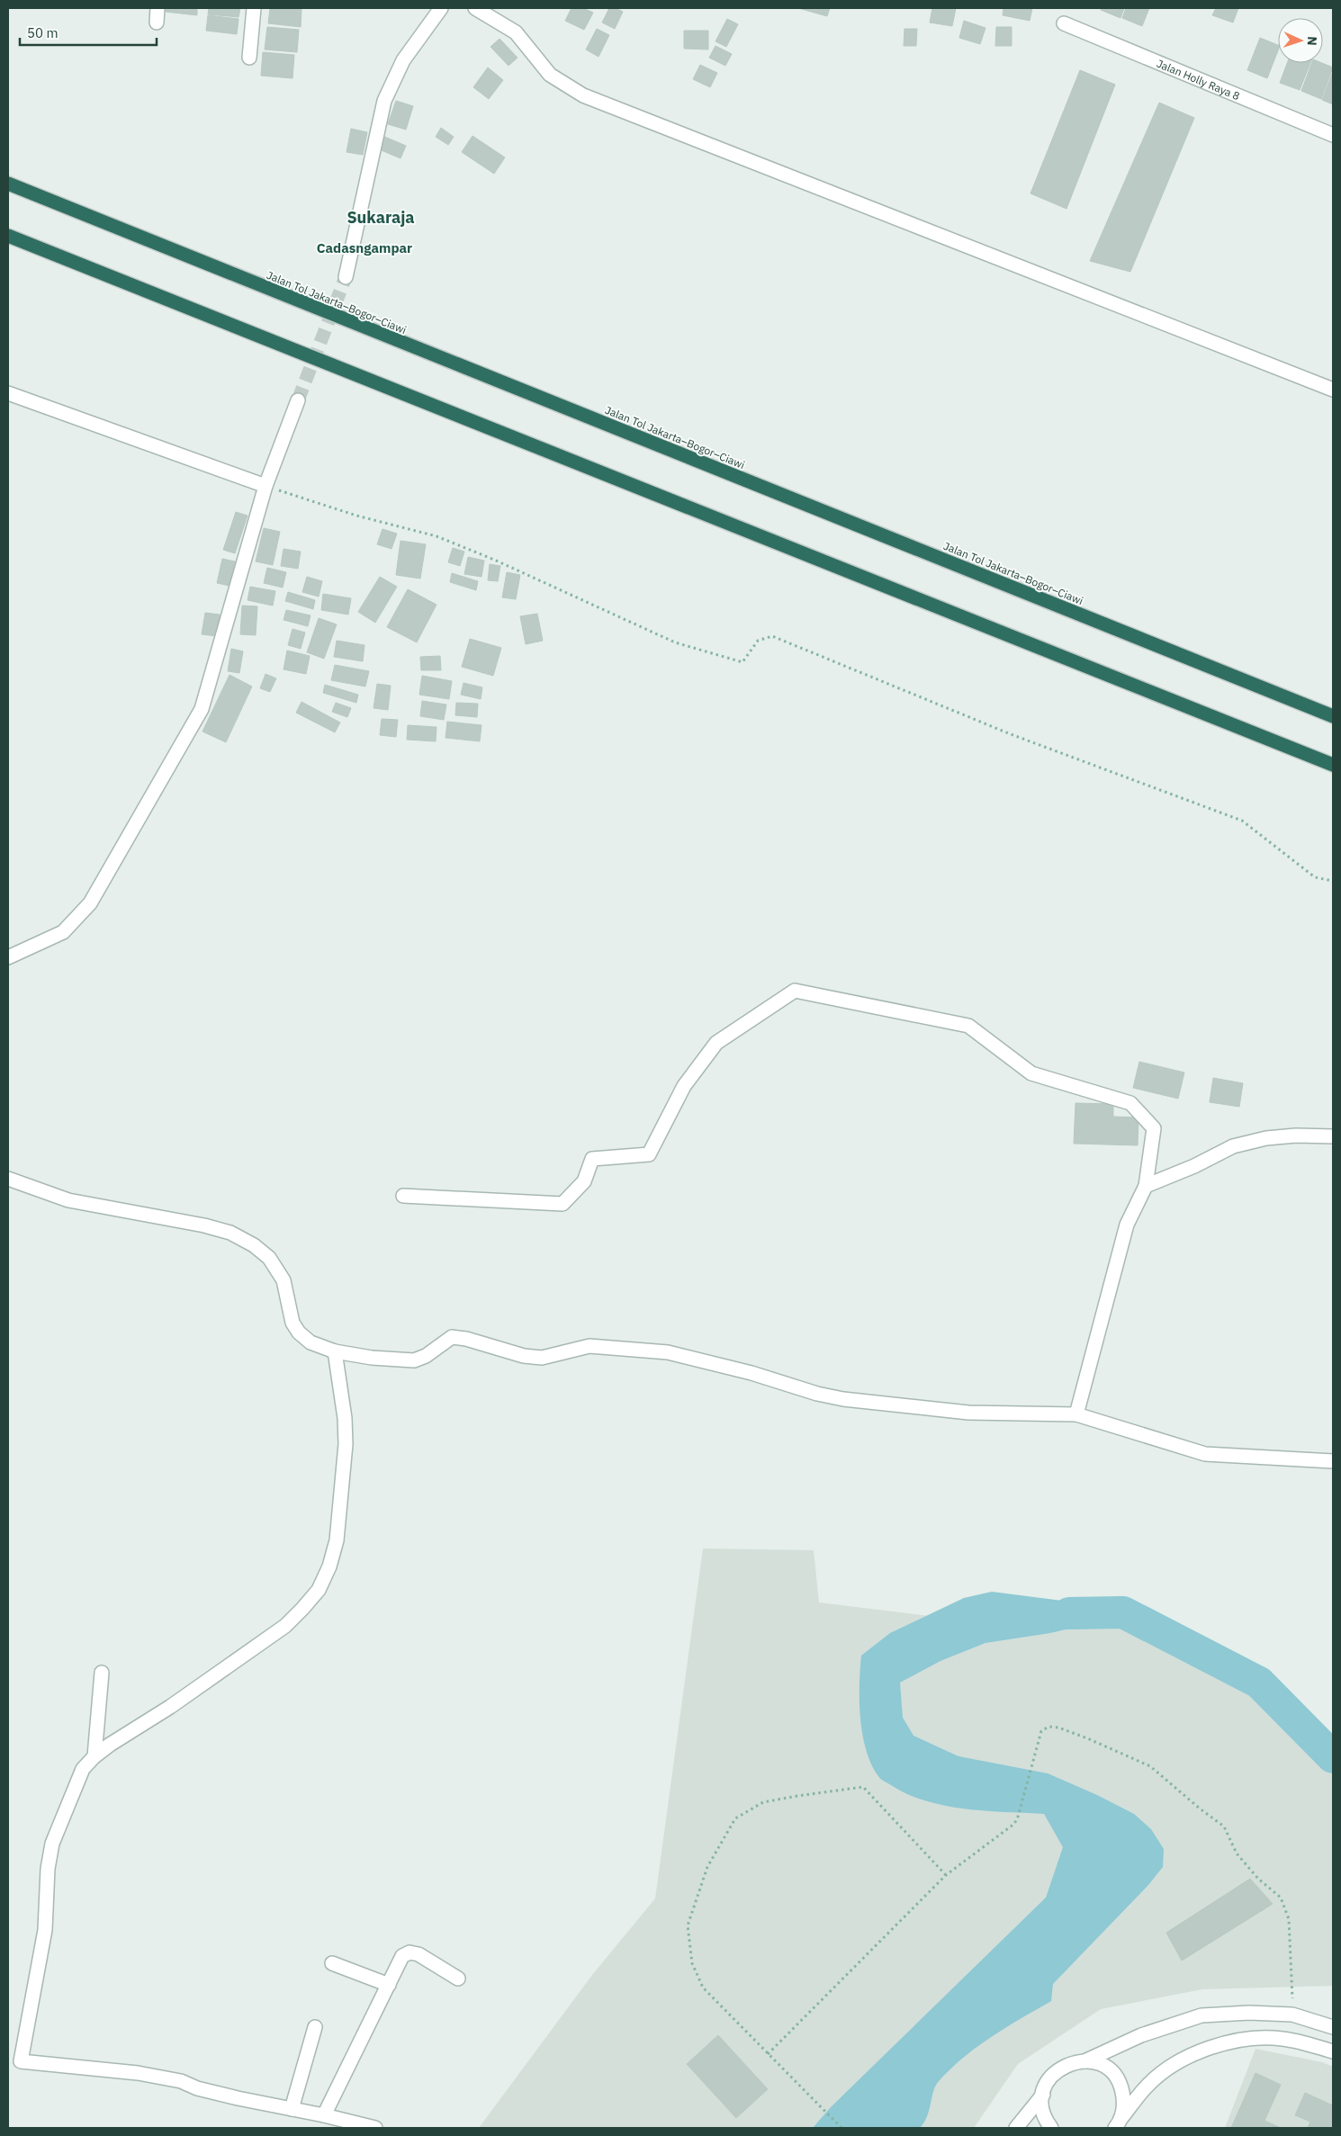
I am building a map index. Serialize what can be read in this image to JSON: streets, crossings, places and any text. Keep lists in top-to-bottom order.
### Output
{
  "streets": {
    "highway": ["Jalan Tol Jakarta–Bogor–Ciawi"],
    "street": ["Jalan Holly Raya 8"]
  },
  "districts": ["Sukaraja", "Cadasngampar"],
  "scale_bar": "50 m",
  "north": "right"
}
